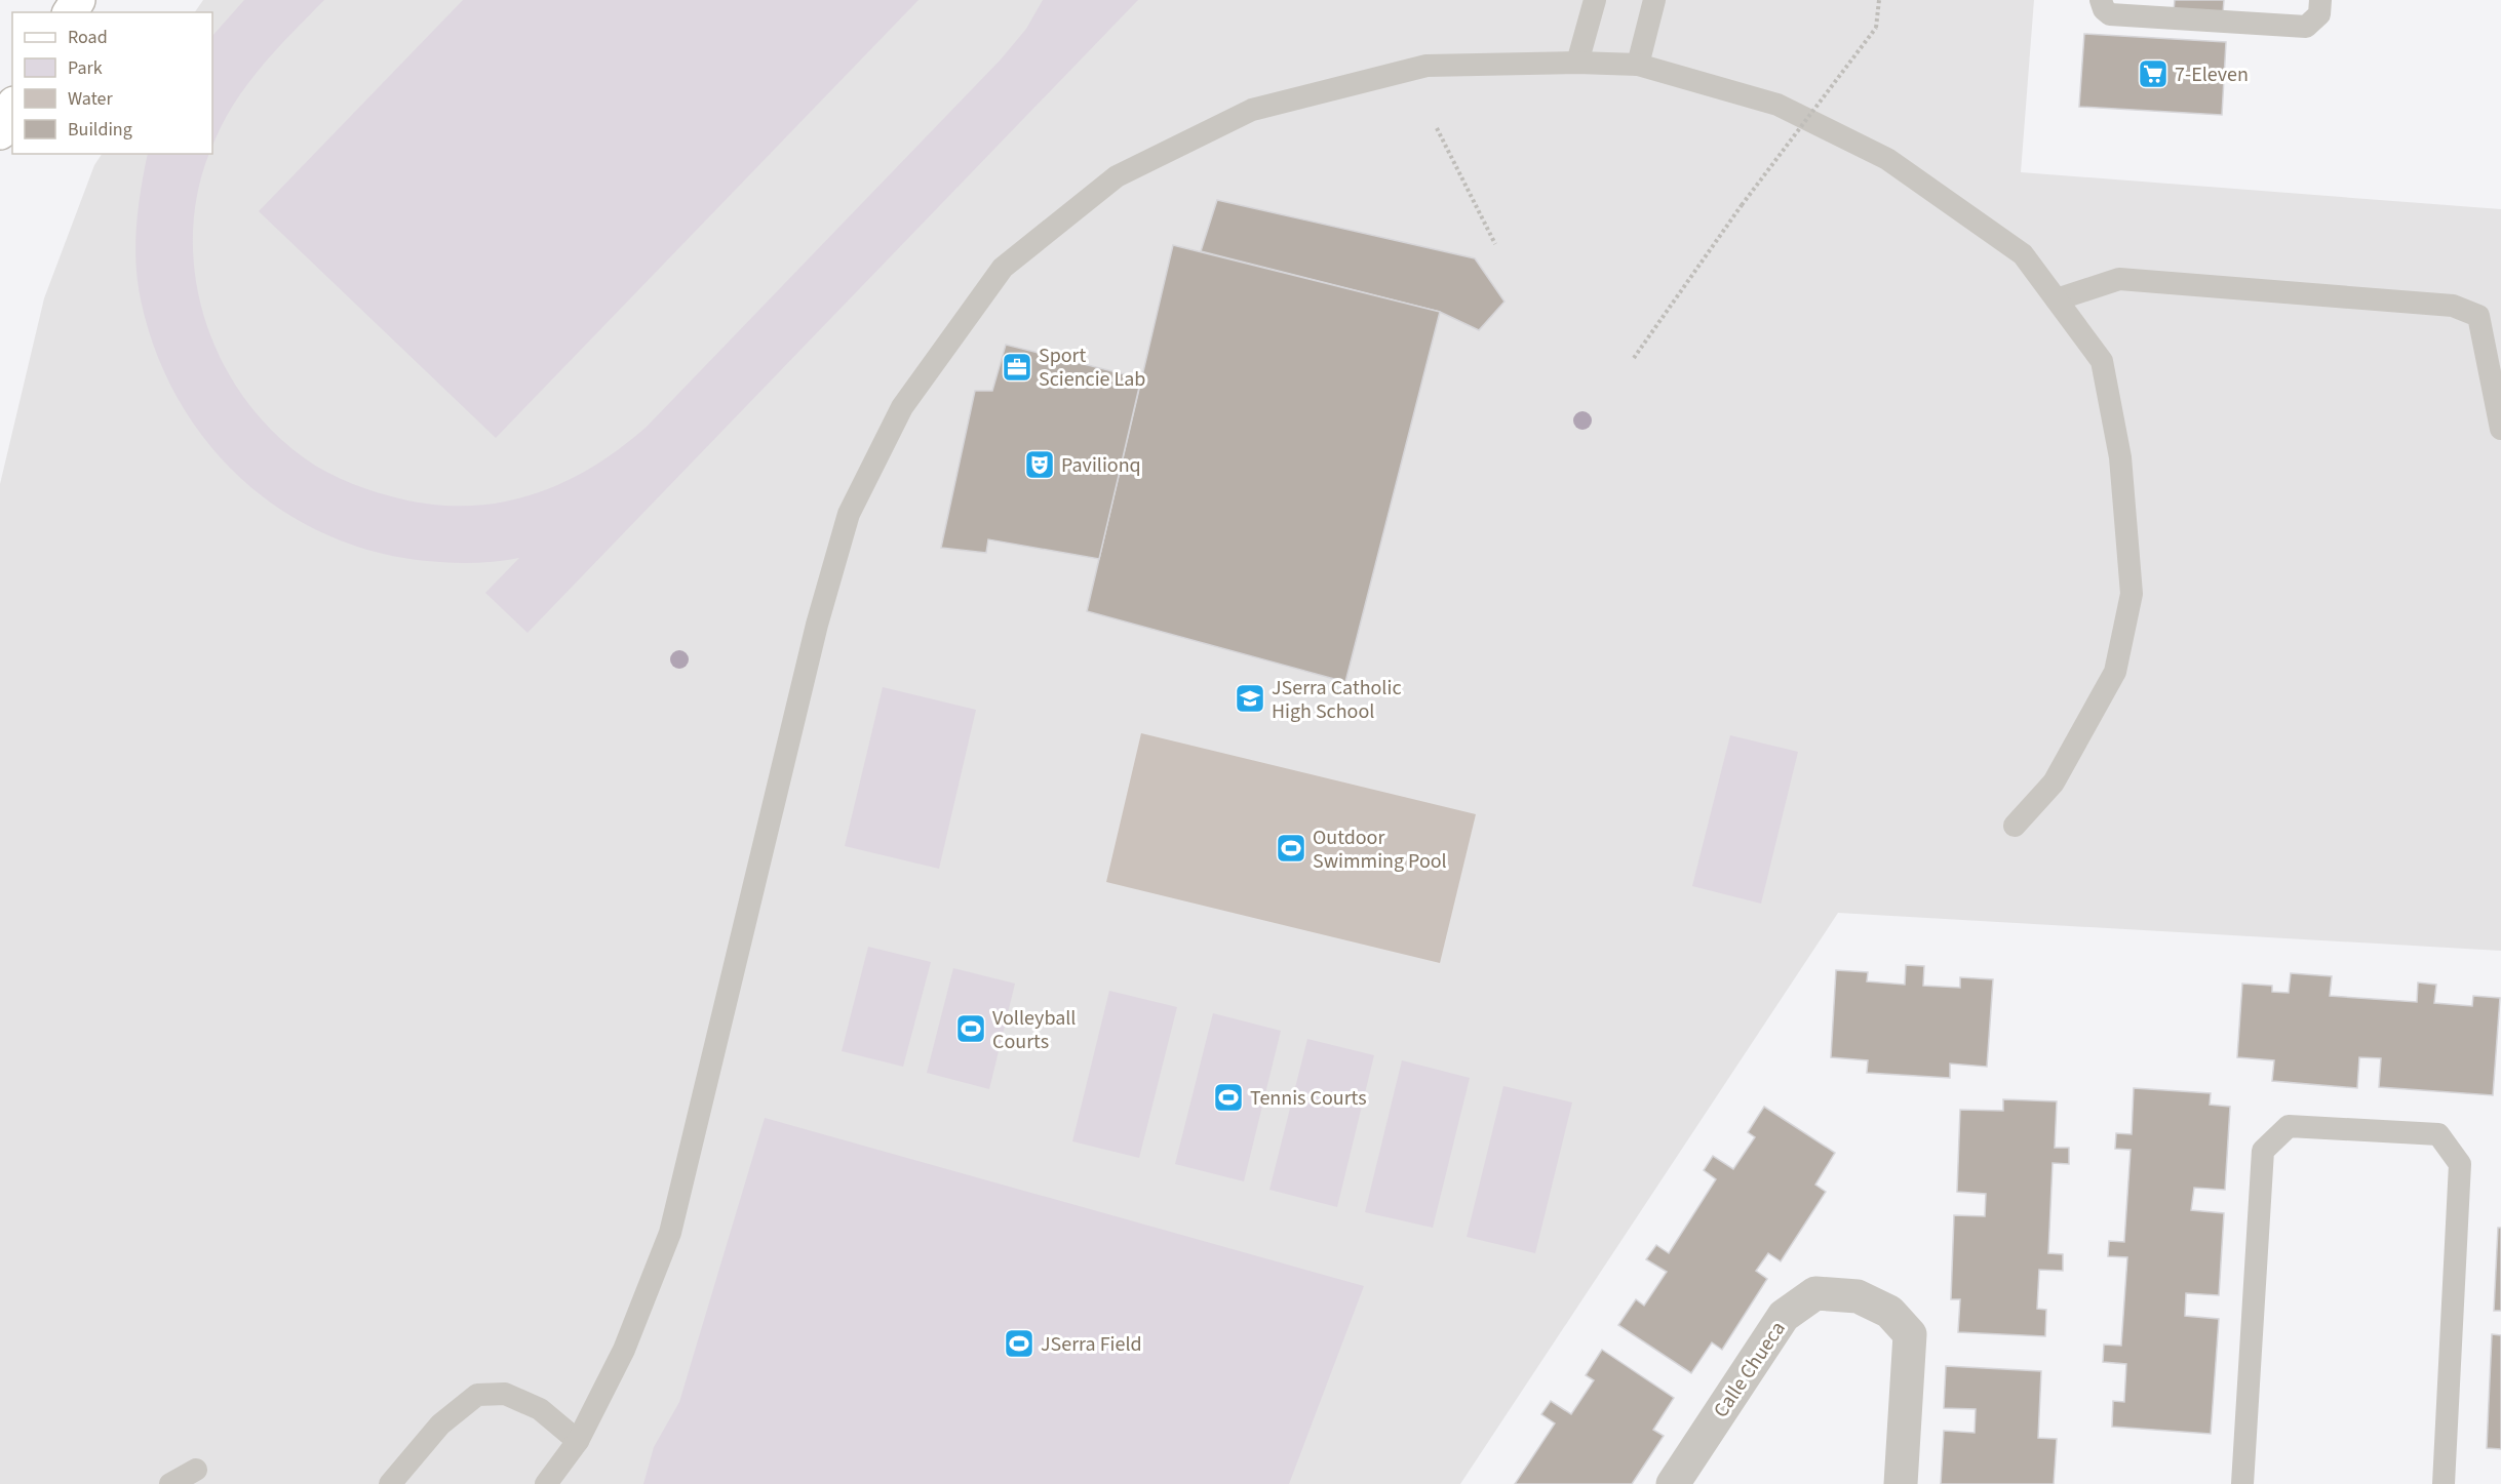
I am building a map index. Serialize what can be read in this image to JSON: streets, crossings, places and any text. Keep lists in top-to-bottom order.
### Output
{
  "streets": {
    "street": ["Calle Chueca"]
  },
  "places": {
    "supermarket": ["7-Eleven"],
    "office": ["Sport Sciencie Lab"],
    "theatre": ["Pavilionq"],
    "school or university": ["JSerra Catholic High School"],
    "sports": [
      "Outdoor Swimming Pool",
      "Volleyball Courts",
      "Tennis Courts",
      "JSerra Field"
    ]
  },
  "legend": [
    "Road",
    "Park",
    "Water",
    "Building"
  ]
}
